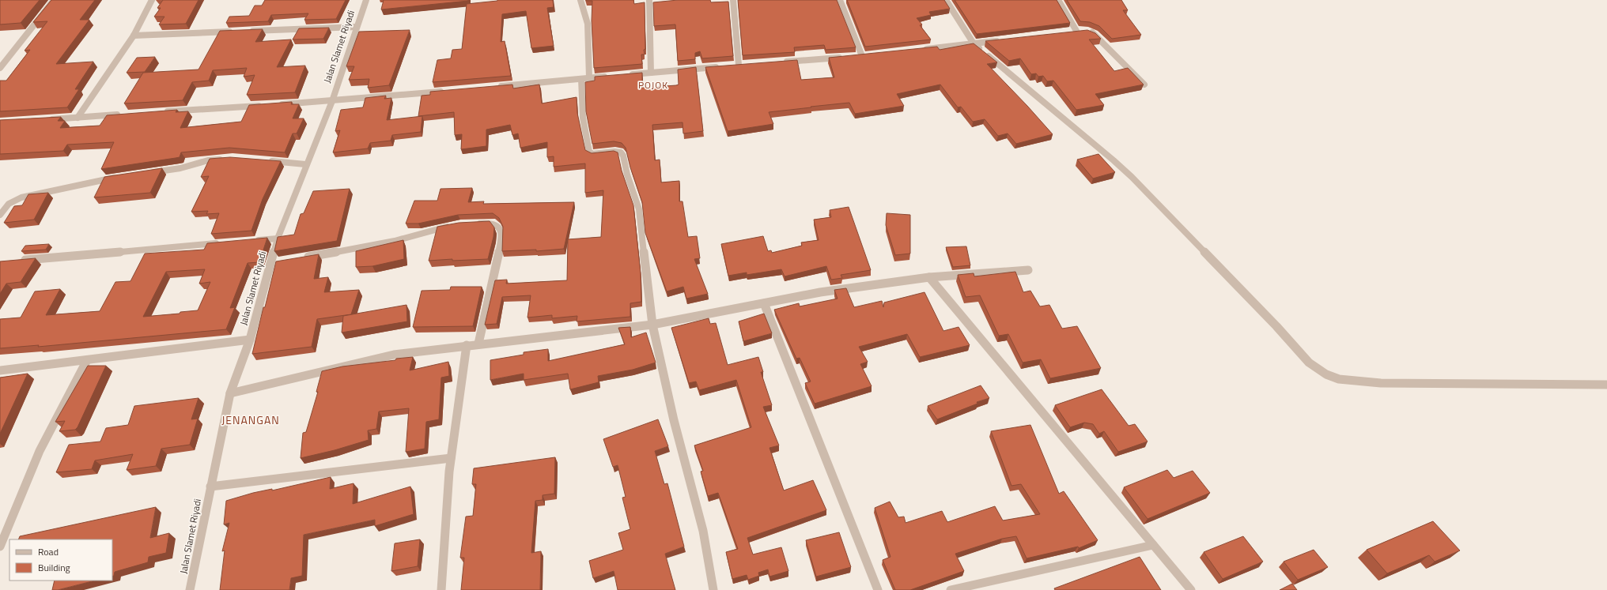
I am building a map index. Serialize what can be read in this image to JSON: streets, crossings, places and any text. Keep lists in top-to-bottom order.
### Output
{
  "streets": {
    "street": ["Jalan Slamet Riyadi"]
  },
  "districts": ["POJOK", "JENANGAN"],
  "legend": ["Road", "Building"]
}
